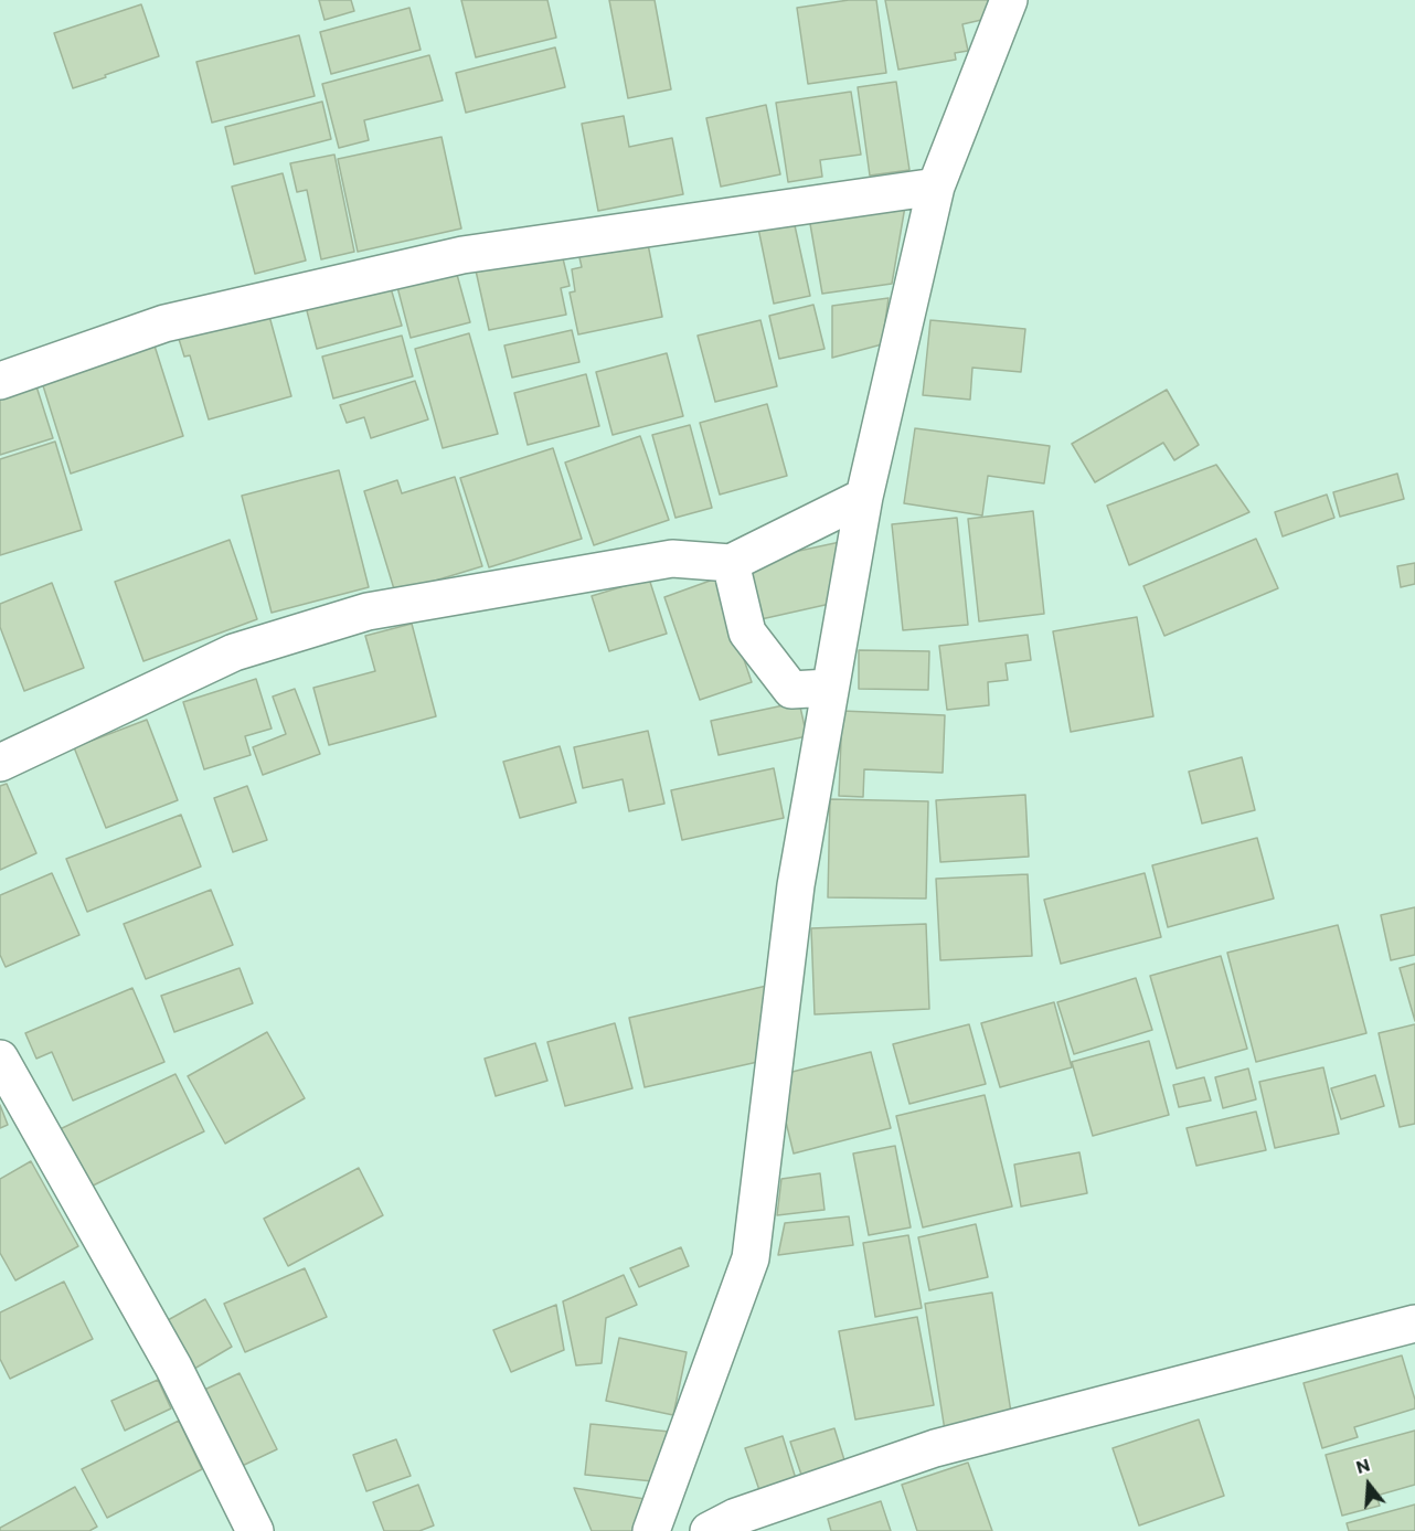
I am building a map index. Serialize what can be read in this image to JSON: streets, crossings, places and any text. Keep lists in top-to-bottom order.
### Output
{
  "north": "top"
}
